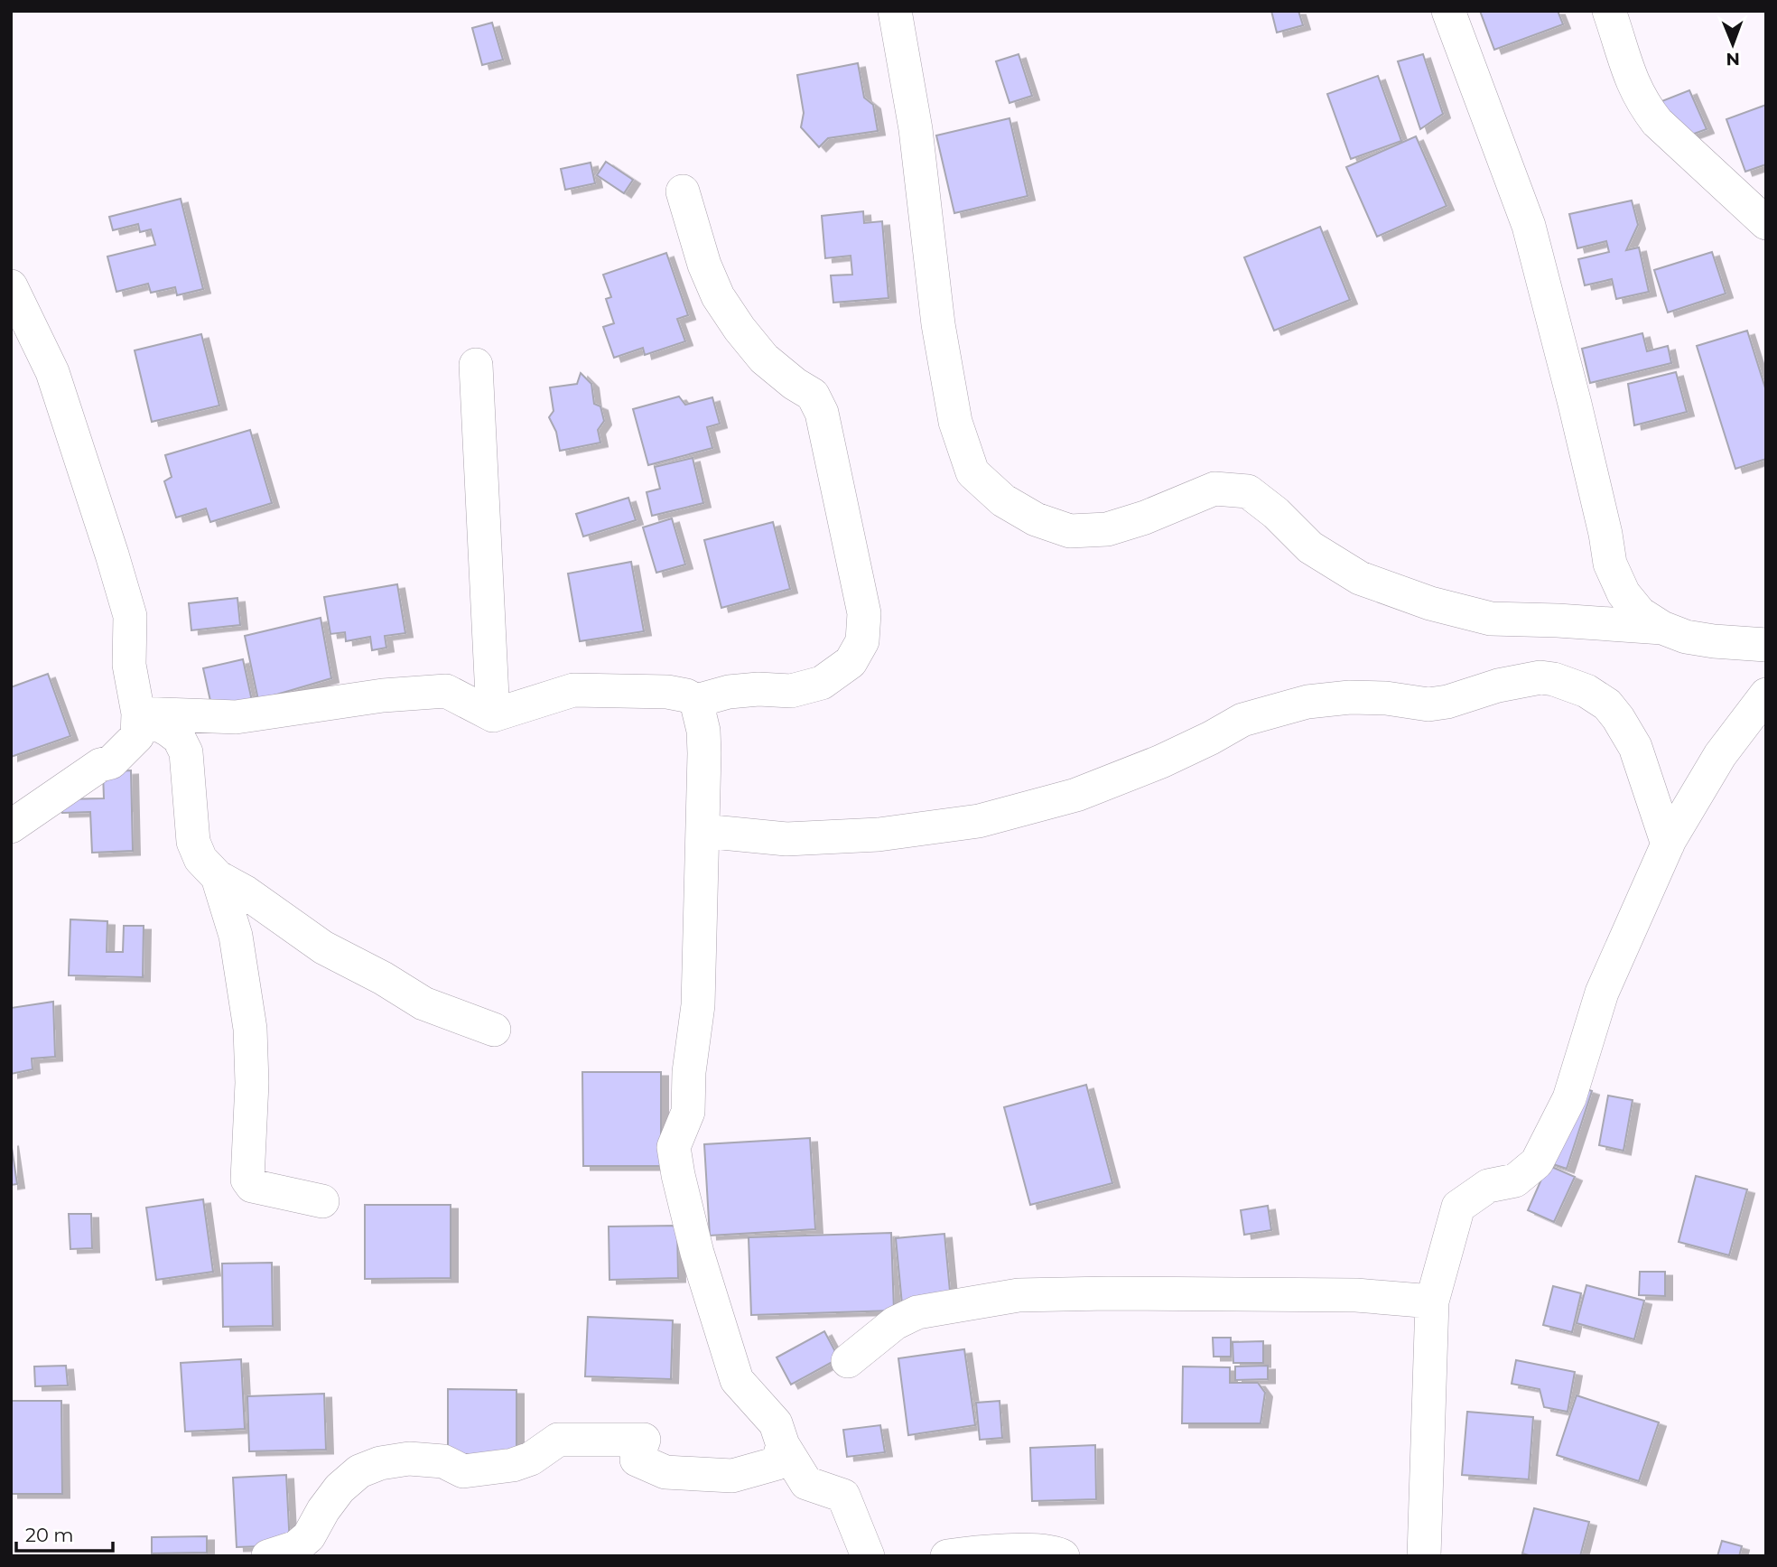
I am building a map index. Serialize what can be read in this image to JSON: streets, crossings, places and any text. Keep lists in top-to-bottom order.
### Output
{
  "scale_bar": "20 m",
  "north": "bottom"
}
